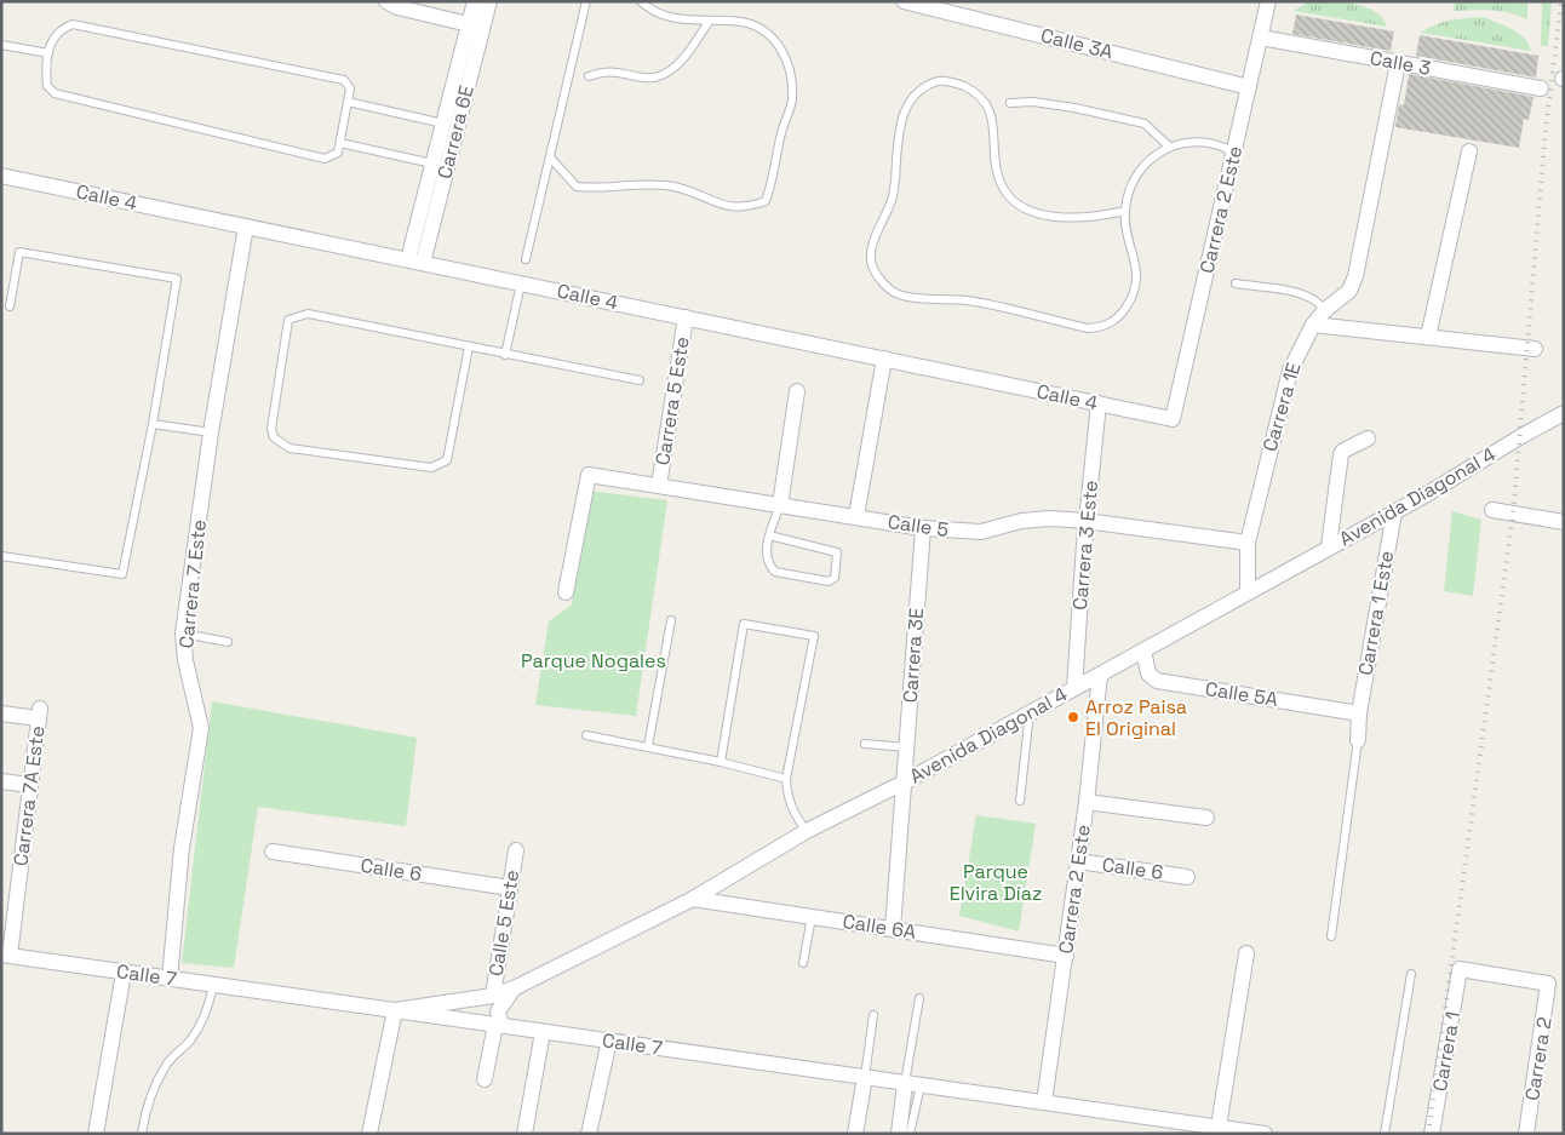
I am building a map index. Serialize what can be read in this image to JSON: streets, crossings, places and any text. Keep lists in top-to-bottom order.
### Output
{
  "streets": {
    "street": [
      "Calle 3A",
      "Calle 3",
      "Carrera 6E",
      "Calle 4",
      "Carrera 2 Este",
      "Carrera 5 Este",
      "Carrera 1E",
      "Avenida Diagonal 4",
      "Calle 5",
      "Carrera 3 Este",
      "Carrera 7 Este",
      "Carrera 1 Este",
      "Carrera 3E",
      "Calle 5A",
      "Carrera 7A Este",
      "Calle 6",
      "Calle 5 Este",
      "Calle 6A",
      "Calle 7",
      "Carrera 1",
      "Carrera 2"
    ]
  },
  "crossings": [
    ["Calle 3A", "Carrera 2 Este"],
    ["Calle 3", "Carrera 2 Este"],
    ["Calle 3", "Carrera 1E"],
    ["Carrera 6E", "Calle 4"],
    ["Calle 4", "Carrera 2 Este"],
    ["Calle 4", "Carrera 5 Este"],
    ["Calle 4", "Carrera 3 Este"],
    ["Calle 4", "Carrera 7 Este"],
    ["Carrera 2 Este", "Avenida Diagonal 4"],
    ["Carrera 2 Este", "Calle 6"],
    ["Carrera 2 Este", "Calle 6A"],
    ["Carrera 2 Este", "Calle 7"],
    ["Carrera 5 Este", "Calle 5"],
    ["Carrera 1E", "Avenida Diagonal 4"],
    ["Carrera 1E", "Calle 5"],
    ["Avenida Diagonal 4", "Carrera 3 Este"],
    ["Avenida Diagonal 4", "Carrera 1 Este"],
    ["Avenida Diagonal 4", "Carrera 3E"],
    ["Avenida Diagonal 4", "Calle 5A"],
    ["Avenida Diagonal 4", "Calle 5 Este"],
    ["Avenida Diagonal 4", "Calle 6A"],
    ["Avenida Diagonal 4", "Calle 7"],
    ["Calle 5", "Carrera 3 Este"],
    ["Calle 5", "Carrera 3E"],
    ["Carrera 7 Este", "Calle 7"],
    ["Carrera 1 Este", "Calle 5A"],
    ["Carrera 3E", "Calle 6A"],
    ["Carrera 7A Este", "Calle 7"],
    ["Calle 6", "Calle 5 Este"],
    ["Carrera 1", "Carrera 2"]
  ],
  "parks": ["Parque Nogales", "Parque Elvira Díaz"],
  "places": ["Arroz Paisa El Original"]
}
